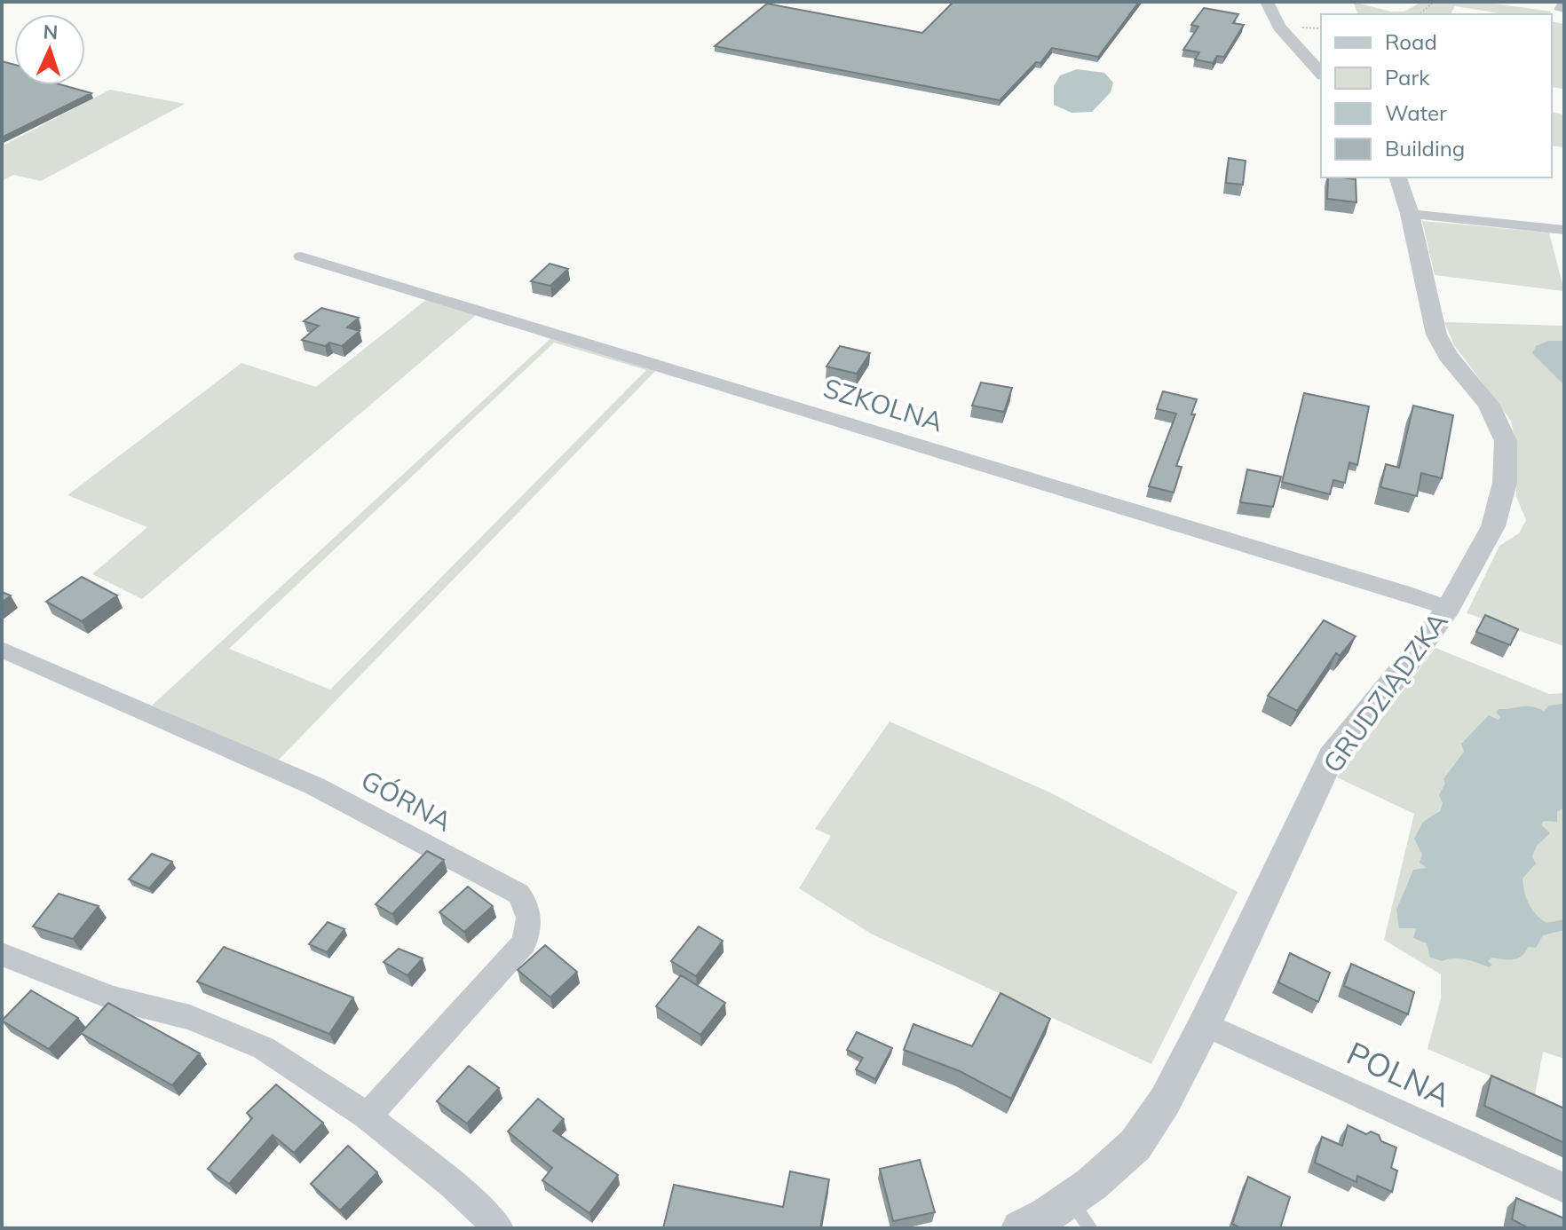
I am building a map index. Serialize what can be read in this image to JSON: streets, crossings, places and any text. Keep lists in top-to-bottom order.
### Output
{
  "streets": {
    "street": [
      "SZKOLNA",
      "GRUDZIĄDZKA",
      "GÓRNA",
      "POLNA"
    ]
  },
  "crossings": [
    ["SZKOLNA", "GRUDZIĄDZKA"],
    ["GRUDZIĄDZKA", "POLNA"]
  ],
  "legend": [
    "Road",
    "Park",
    "Water",
    "Building"
  ],
  "north": "top"
}
